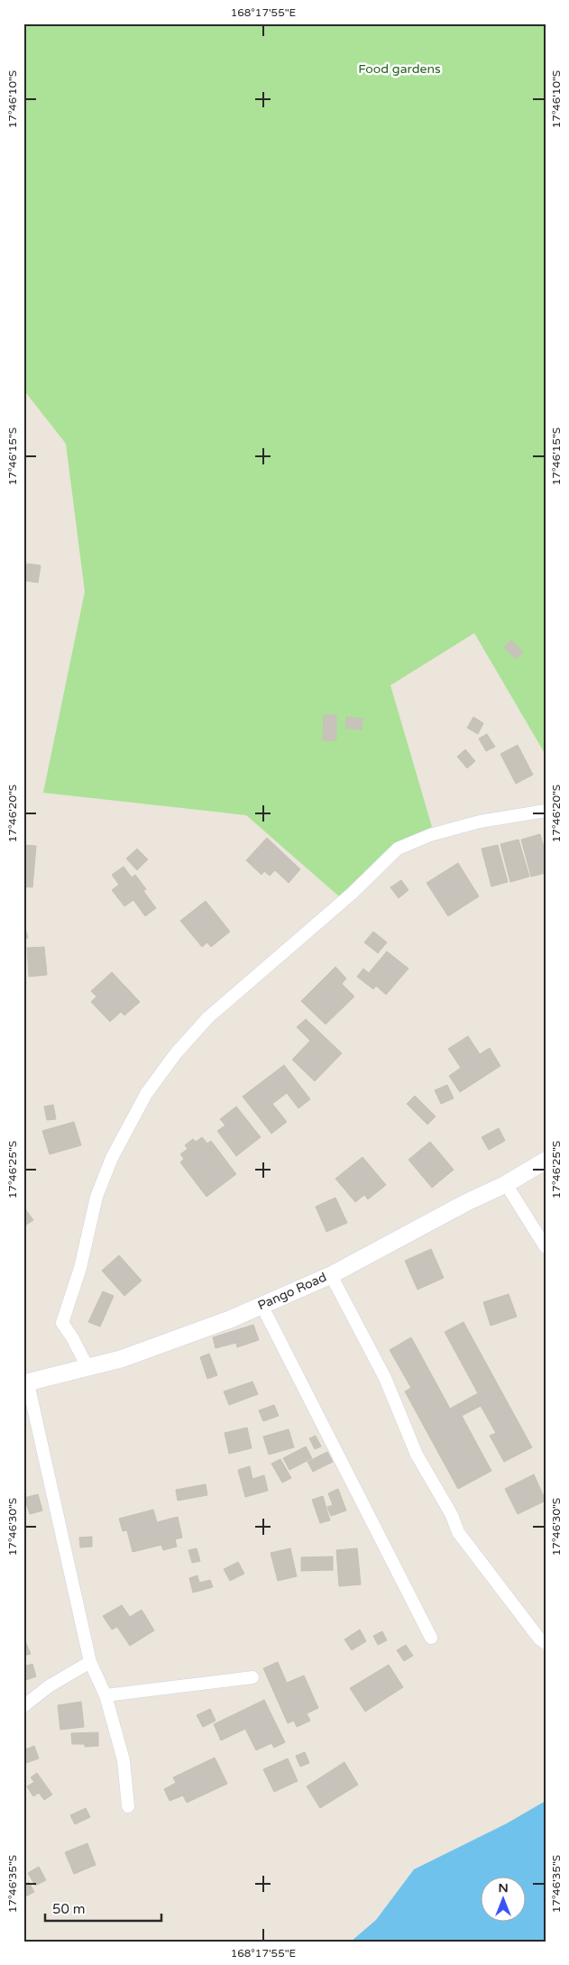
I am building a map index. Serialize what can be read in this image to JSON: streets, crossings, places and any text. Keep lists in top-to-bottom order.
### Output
{
  "streets": {
    "street": ["Pango Road"]
  },
  "parks": ["Food gardens"],
  "scale_bar": "50 m",
  "north": "top",
  "coordinates": [
    "168°17'55\"E",
    "17°46'10\"S",
    "17°46'15\"S",
    "17°46'20\"S",
    "17°46'25\"S",
    "17°46'30\"S",
    "17°46'35\"S"
  ]
}
